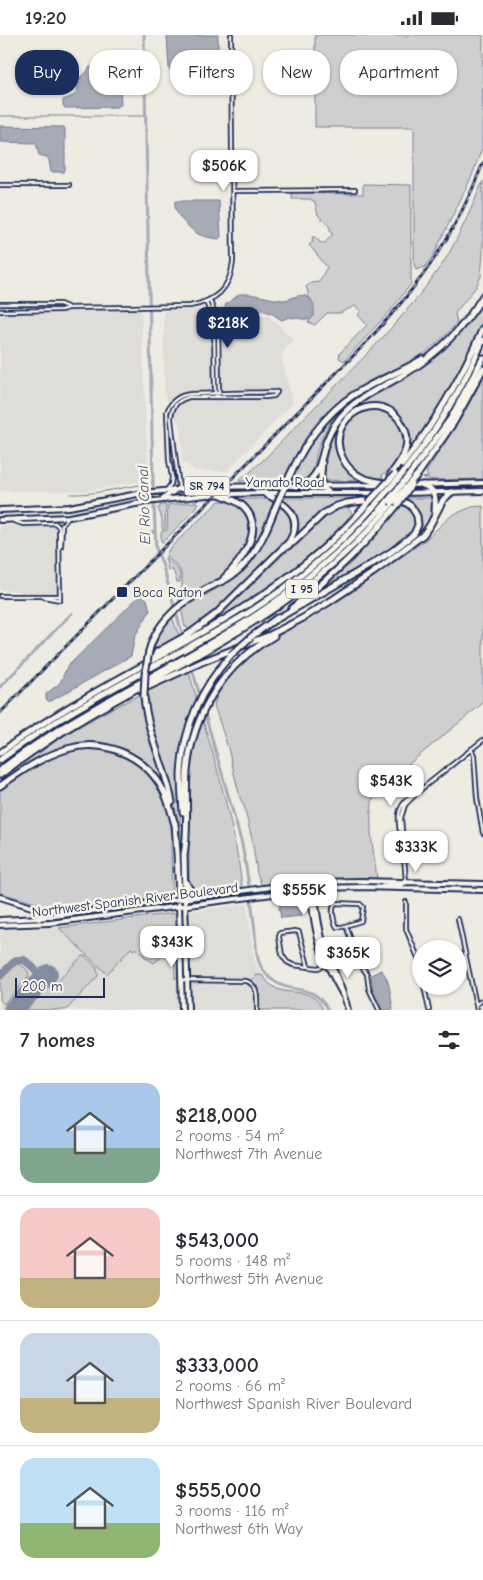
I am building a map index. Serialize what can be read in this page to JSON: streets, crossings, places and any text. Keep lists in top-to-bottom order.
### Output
{
  "streets": {
    "highway": ["I 95"],
    "main road": ["Yamato Road", "SR 794", "Northwest Spanish River Boulevard"]
  },
  "water": ["El Rio Canal"],
  "places": {
    "transit": ["Boca Raton"]
  },
  "scale_bar": "200 m",
  "page": {
    "status": "19:20",
    "chip": [
      "Buy",
      "Rent",
      "Filters",
      "New",
      "Apartment"
    ],
    "price": [
      "$506K",
      "$218K",
      "$543K",
      "$333K",
      "$555K",
      "$343K",
      "$365K"
    ],
    "scale": "200 m",
    "heading": "7 homes",
    "list": [
      {
        "name": "$218,000",
        "note": "2 rooms · 54 m² · Northwest 7th Avenue"
      },
      {
        "name": "$543,000",
        "note": "5 rooms · 148 m² · Northwest 5th Avenue"
      },
      {
        "name": "$333,000",
        "note": "2 rooms · 66 m² · Northwest Spanish River Boulevard"
      },
      {
        "name": "$555,000",
        "note": "3 rooms · 116 m² · Northwest 6th Way"
      }
    ]
  }
}
